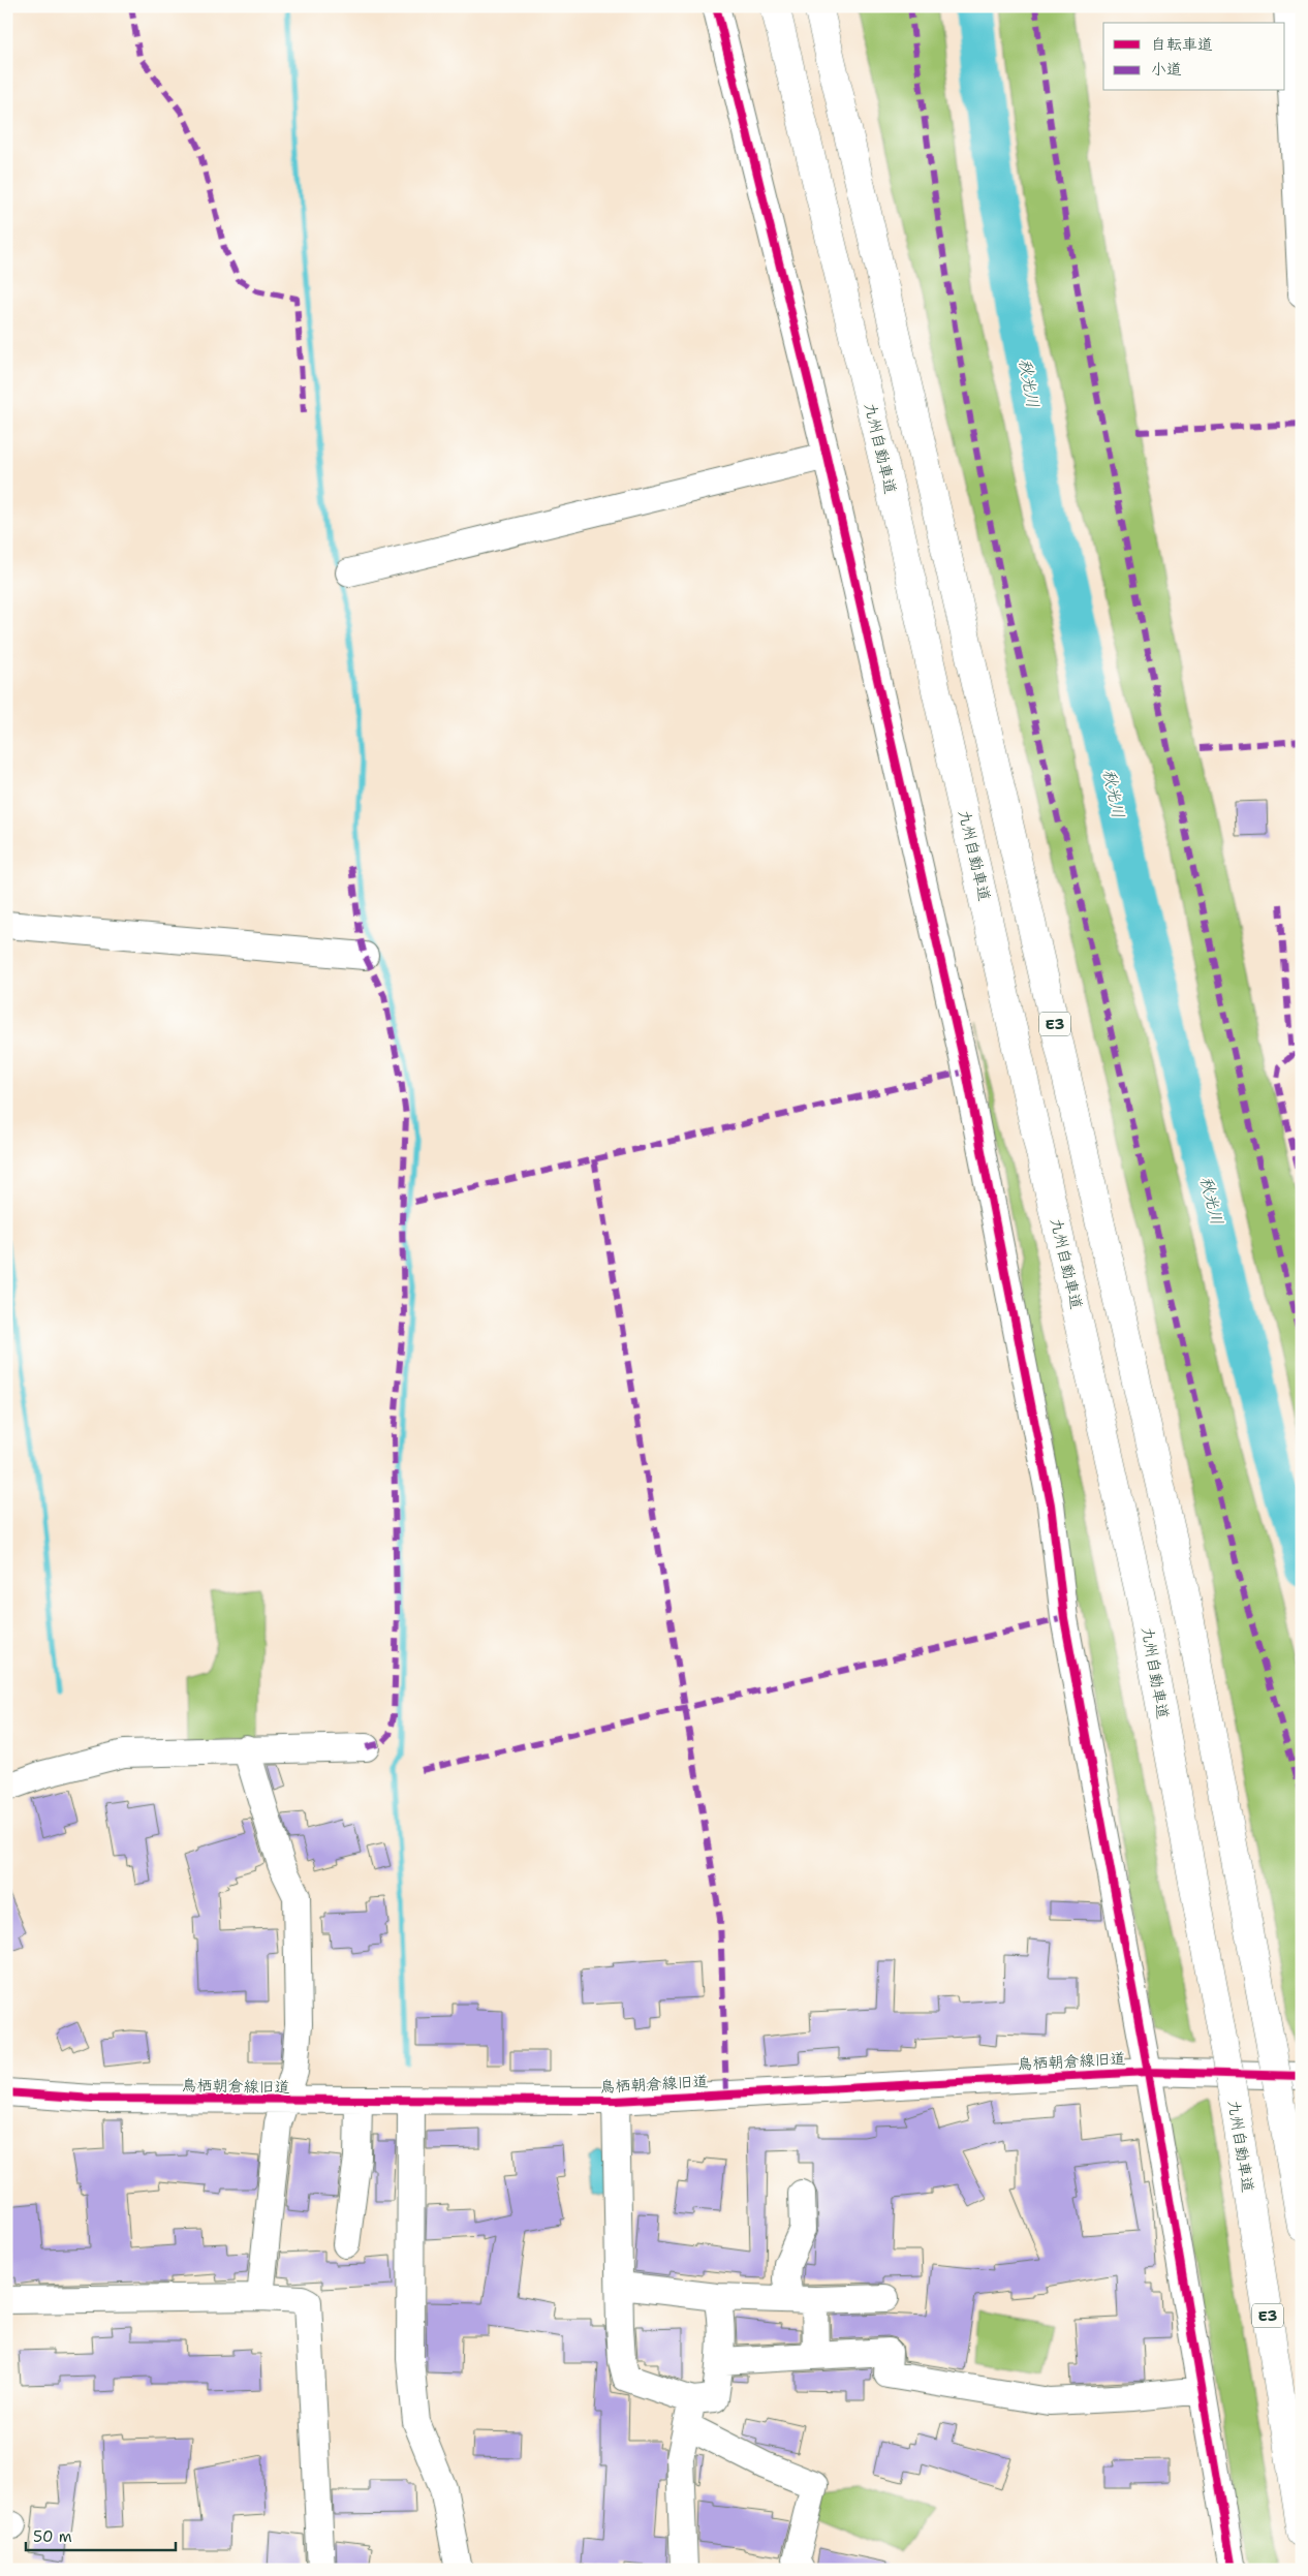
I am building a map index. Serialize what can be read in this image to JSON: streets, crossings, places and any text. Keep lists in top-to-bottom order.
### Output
{
  "streets": {
    "highway": ["九州自動車道", "E3"],
    "street": ["鳥栖朝倉線旧道"]
  },
  "water": ["秋光川"],
  "legend": ["自転車道", "小道"],
  "scale_bar": "50 m"
}
